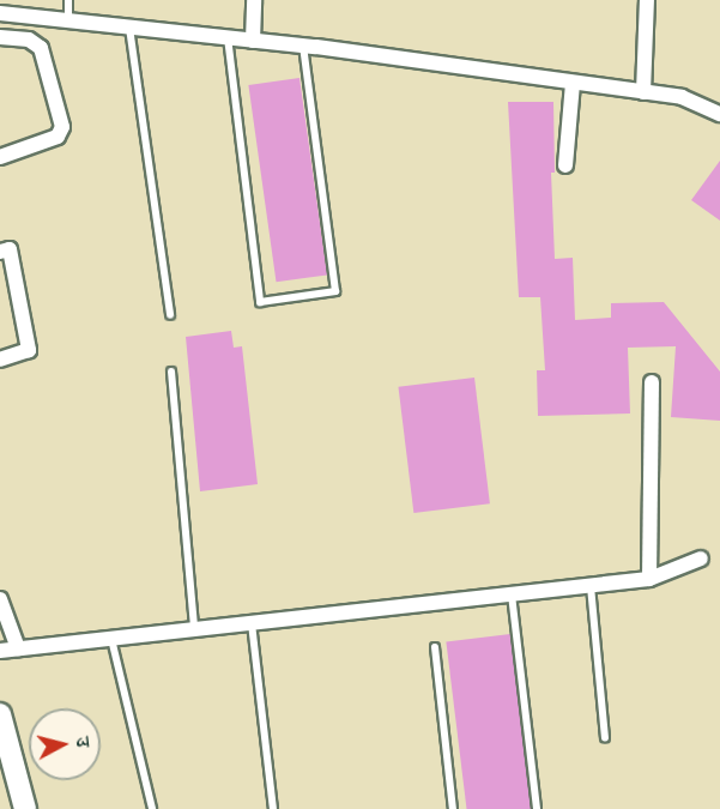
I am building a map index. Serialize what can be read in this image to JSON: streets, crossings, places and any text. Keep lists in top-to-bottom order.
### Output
{
  "north": "right"
}
